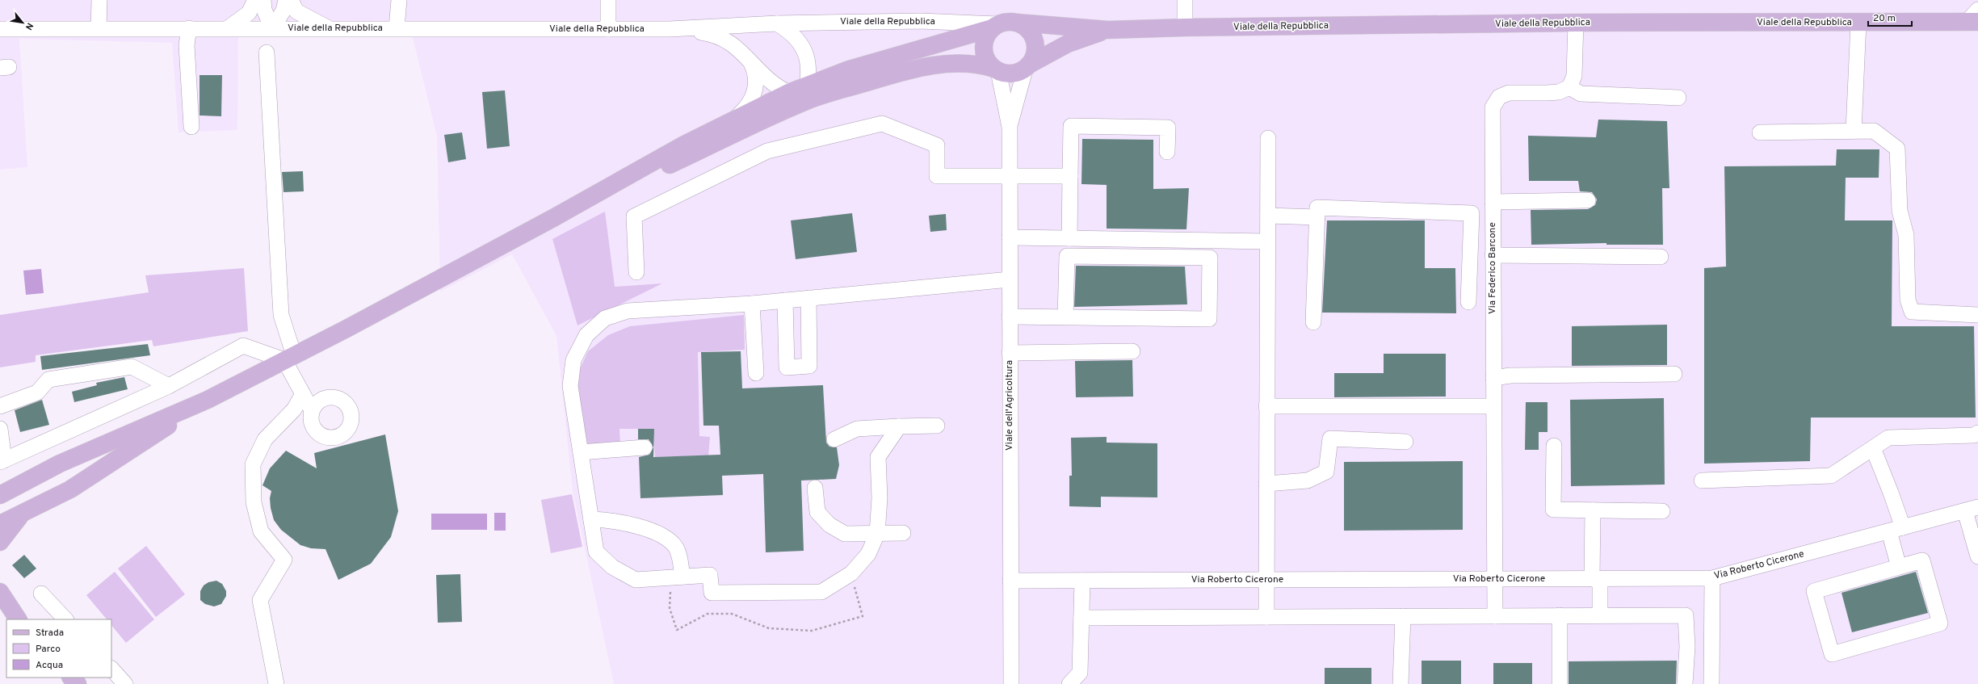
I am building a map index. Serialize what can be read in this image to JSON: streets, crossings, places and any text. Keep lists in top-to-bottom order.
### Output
{
  "streets": {
    "main road": ["Viale della Repubblica"],
    "street": ["Via Federico Barcone", "Viale dell'Agricoltura", "Via Roberto Cicerone"]
  },
  "crossings": [
    ["Viale della Repubblica", "Viale dell'Agricoltura"],
    ["Via Federico Barcone", "Via Roberto Cicerone"],
    ["Viale dell'Agricoltura", "Via Roberto Cicerone"]
  ],
  "legend": ["Strada", "Parco", "Acqua"],
  "scale_bar": "20 m",
  "north": "bottom right"
}
